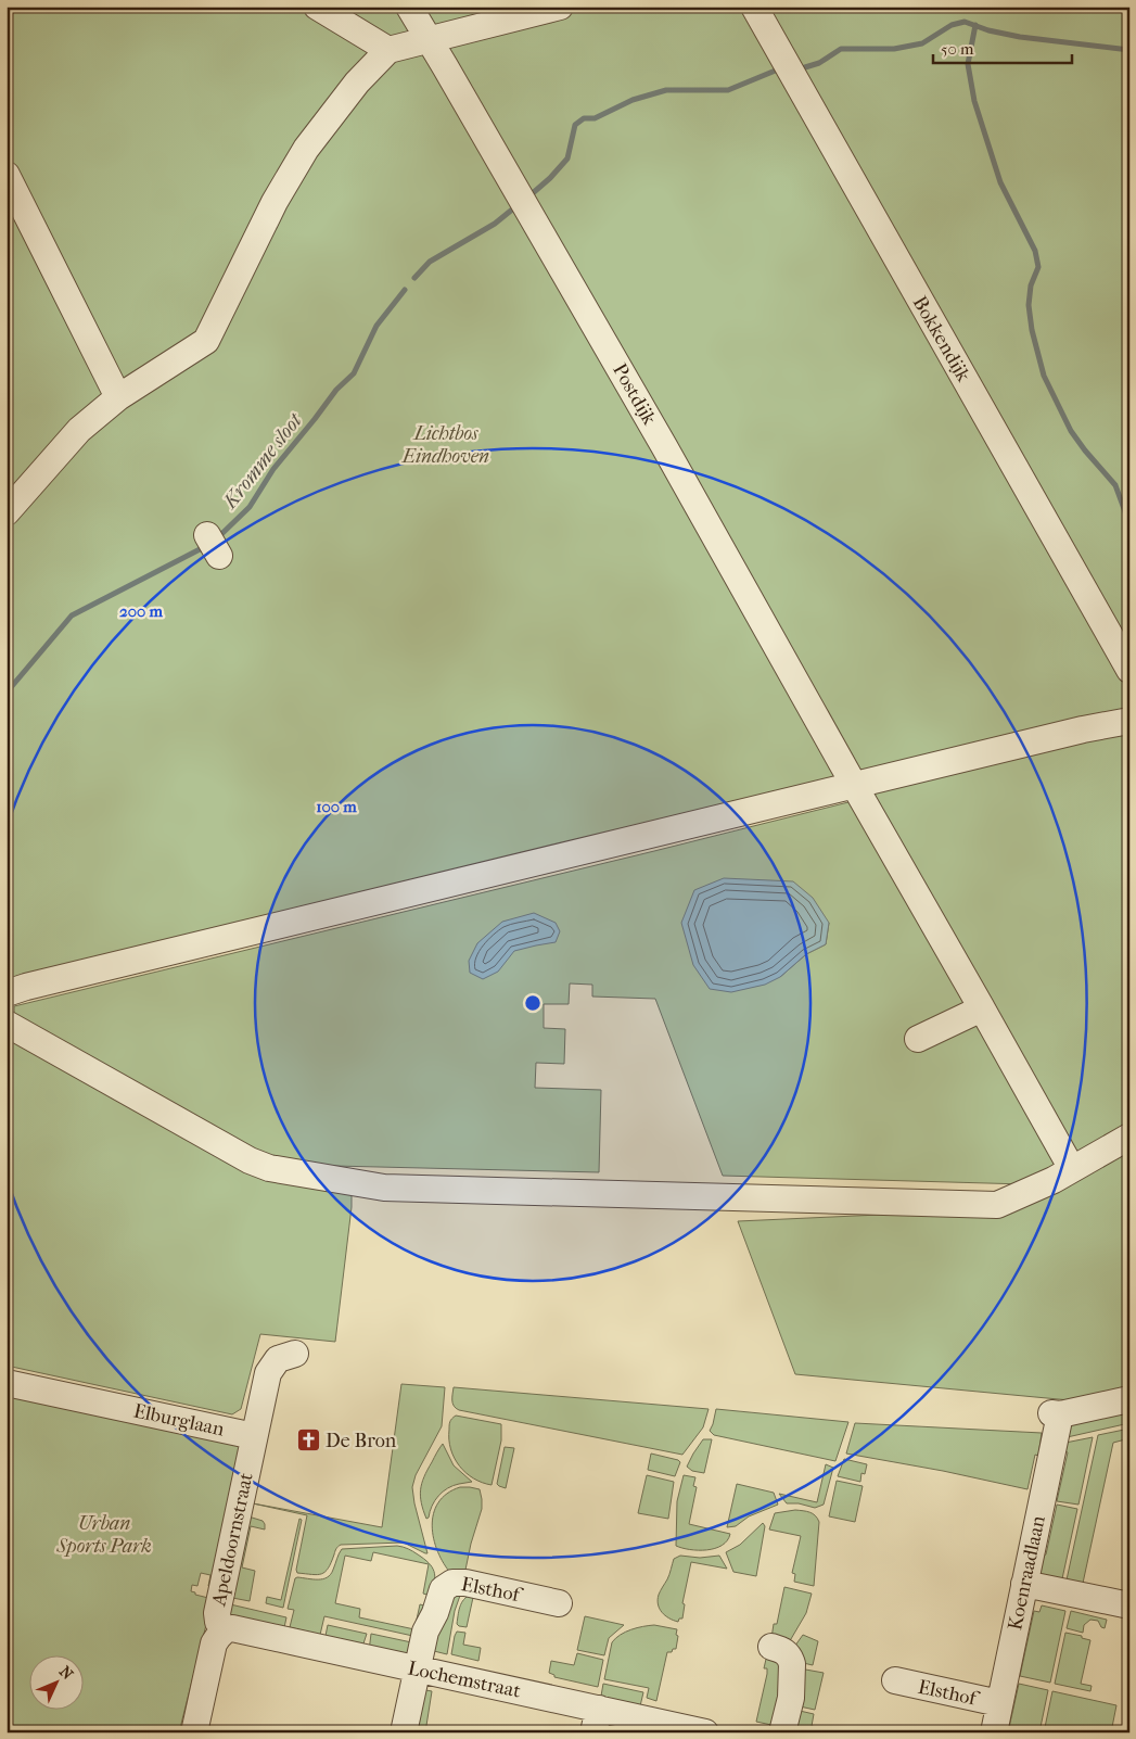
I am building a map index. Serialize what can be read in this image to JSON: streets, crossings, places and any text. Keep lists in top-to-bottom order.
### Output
{
  "streets": {
    "street": [
      "Bokkendijk",
      "Postdijk",
      "Elburglaan",
      "Apeldoornstraat",
      "Koenraadlaan",
      "Elsthof",
      "Lochemstraat"
    ]
  },
  "crossings": [
    ["Elburglaan", "Apeldoornstraat"],
    ["Apeldoornstraat", "Lochemstraat"],
    ["Koenraadlaan", "Elsthof"],
    ["Elsthof", "Lochemstraat"]
  ],
  "water": ["Kromme sloot"],
  "parks": ["Lichtbos Eindhoven", "Urban Sports Park"],
  "places": {
    "church": ["De Bron"]
  },
  "scale_bar": "50 m",
  "north": "top right",
  "rings": ["200 m", "100 m"]
}
